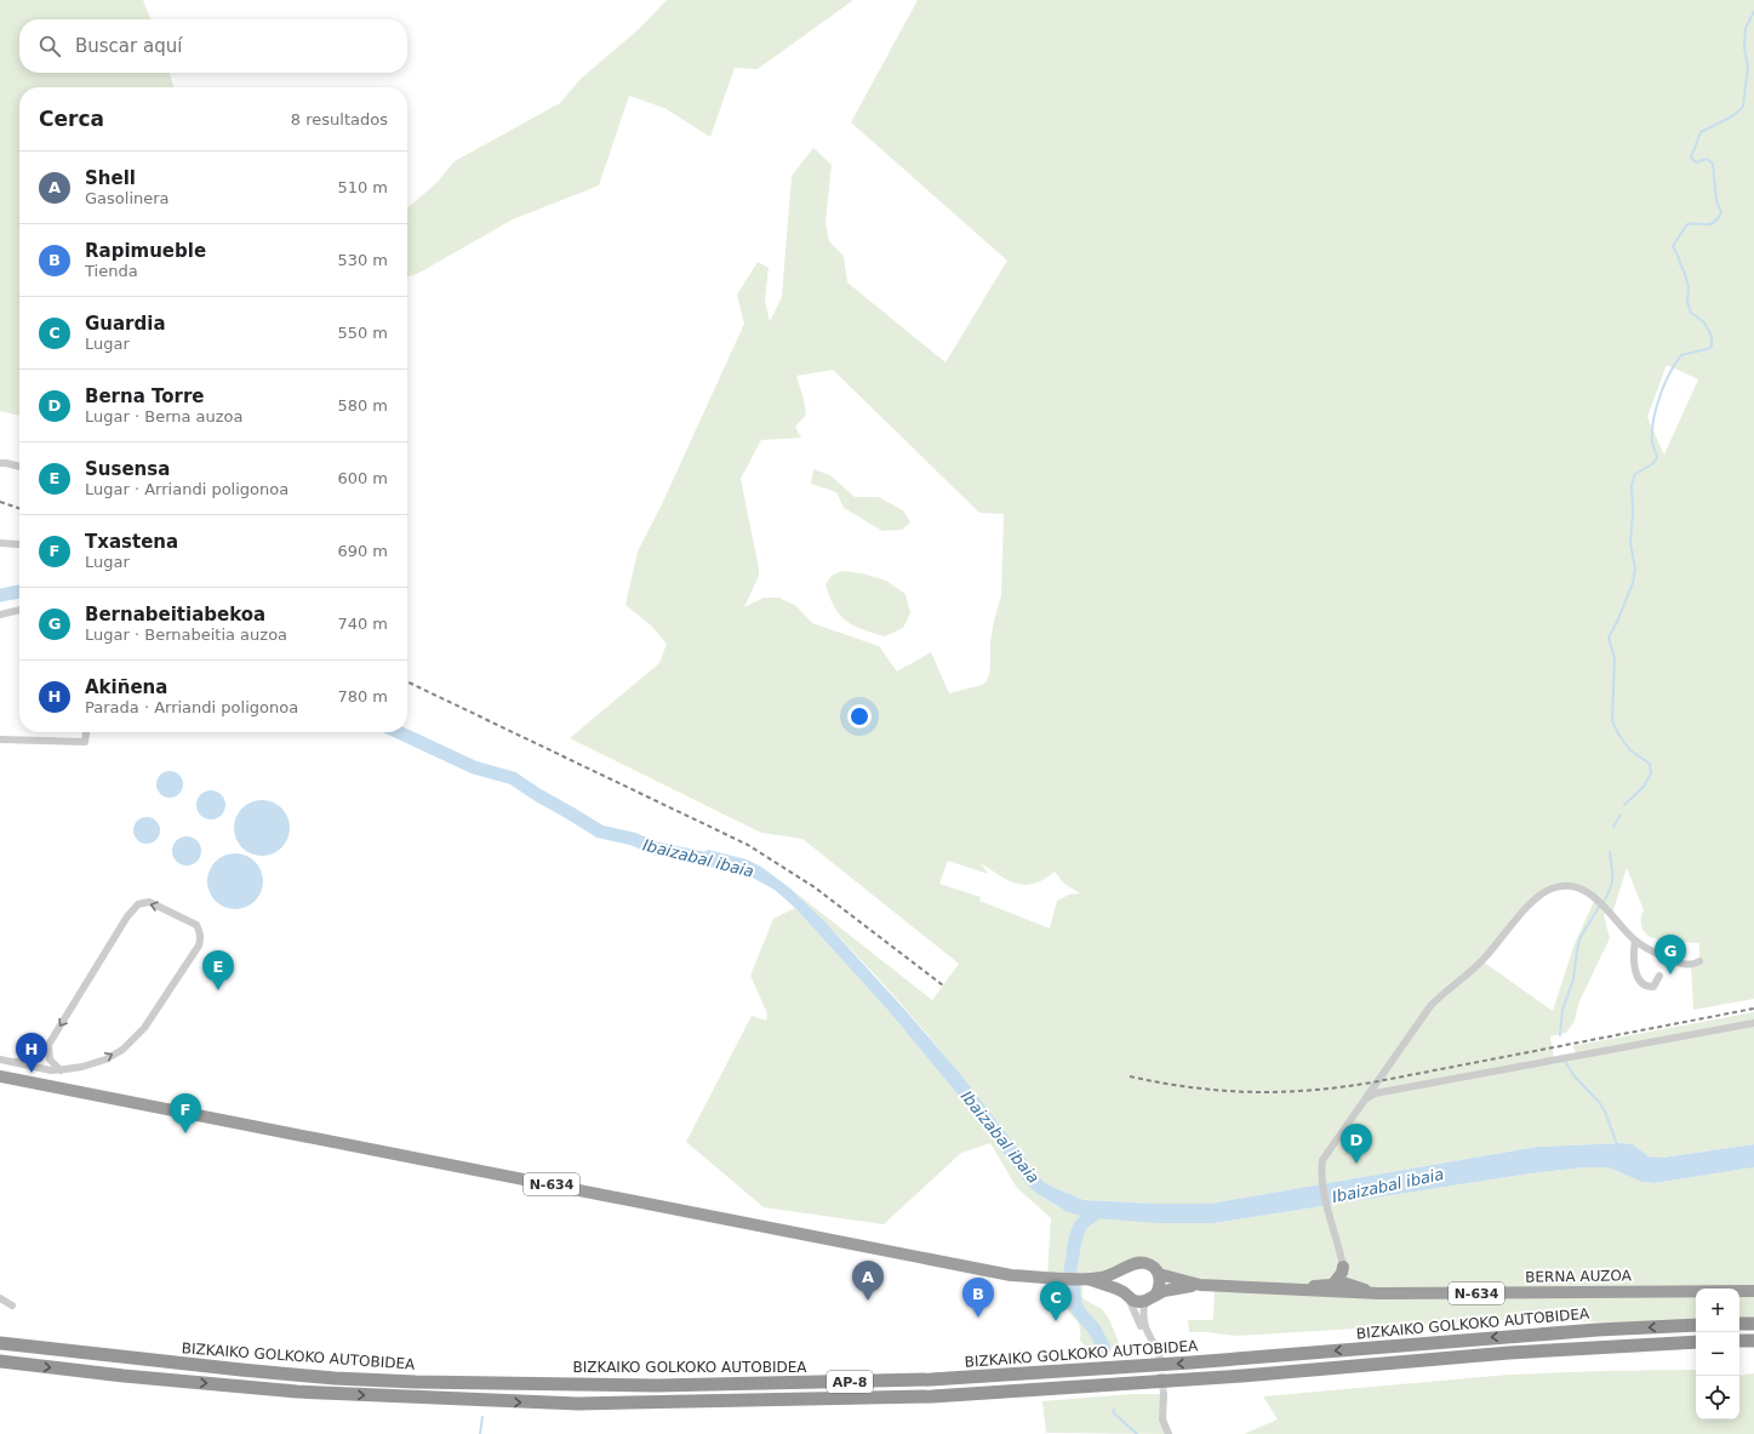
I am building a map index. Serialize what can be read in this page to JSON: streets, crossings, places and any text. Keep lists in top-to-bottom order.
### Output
{
  "streets": {
    "highway": [
      "N-634",
      "BERNA AUZOA",
      "BIZKAIKO GOLKOKO AUTOBIDEA",
      "AP-8"
    ]
  },
  "crossings": [
    ["N-634", "BERNA AUZOA"]
  ],
  "water": ["Ibaizabal ibaia"],
  "page": {
    "search": "Buscar aquí",
    "heading": ["Cerca", "8 resultados"],
    "list": [
      {
        "mark": "A",
        "name": "Shell",
        "note": "Gasolinera",
        "value": "510 m"
      },
      {
        "mark": "B",
        "name": "Rapimueble",
        "note": "Tienda",
        "value": "530 m"
      },
      {
        "mark": "C",
        "name": "Guardia",
        "note": "Lugar",
        "value": "550 m"
      },
      {
        "mark": "D",
        "name": "Berna Torre",
        "note": "Lugar · Berna auzoa",
        "value": "580 m"
      },
      {
        "mark": "E",
        "name": "Susensa",
        "note": "Lugar · Arriandi poligonoa",
        "value": "600 m"
      },
      {
        "mark": "F",
        "name": "Txastena",
        "note": "Lugar",
        "value": "690 m"
      },
      {
        "mark": "G",
        "name": "Bernabeitiabekoa",
        "note": "Lugar · Bernabeitia auzoa",
        "value": "740 m"
      },
      {
        "mark": "H",
        "name": "Akiñena",
        "note": "Parada · Arriandi poligonoa",
        "value": "780 m"
      }
    ],
    "pins": [
      "G",
      "E",
      "H",
      "F",
      "D",
      "A",
      "B",
      "C"
    ],
    "map_buttons": ["+", "−"]
  }
}
